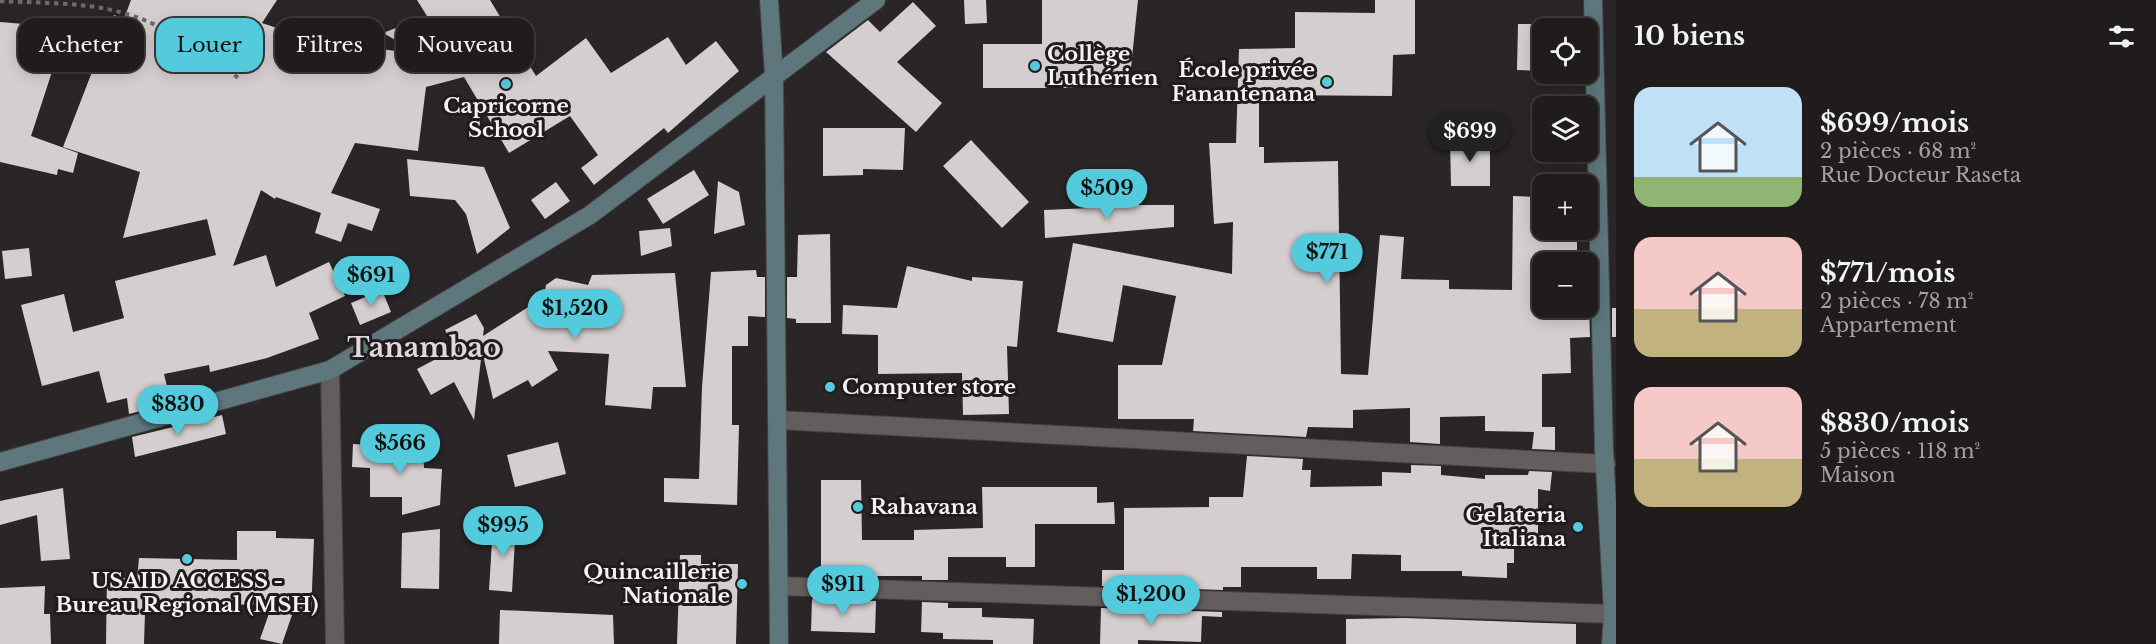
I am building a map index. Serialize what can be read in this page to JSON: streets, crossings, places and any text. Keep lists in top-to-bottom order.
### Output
{
  "districts": ["Tanambao"],
  "places": [
    "Collège Luthérien",
    "École privée Fanantenana",
    "Capricorne School",
    "Computer store",
    "Rahavana",
    "Gelateria Italiana",
    "USAID ACCESS - Bureau Regional (MSH)",
    "Quincaillerie Nationale"
  ],
  "page": {
    "heading": "10 biens",
    "map_buttons": ["+", "−"],
    "chip": [
      "Acheter",
      "Louer",
      "Filtres",
      "Nouveau"
    ],
    "list": [
      {
        "name": "$699/mois",
        "note": "2 pièces · 68 m² · Rue Docteur Raseta"
      },
      {
        "name": "$771/mois",
        "note": "2 pièces · 78 m² · Appartement"
      },
      {
        "name": "$830/mois",
        "note": "5 pièces · 118 m² · Maison"
      }
    ],
    "price": [
      "$699",
      "$509",
      "$771",
      "$691",
      "$1,520",
      "$830",
      "$566",
      "$995",
      "$911",
      "$1,200"
    ]
  }
}
